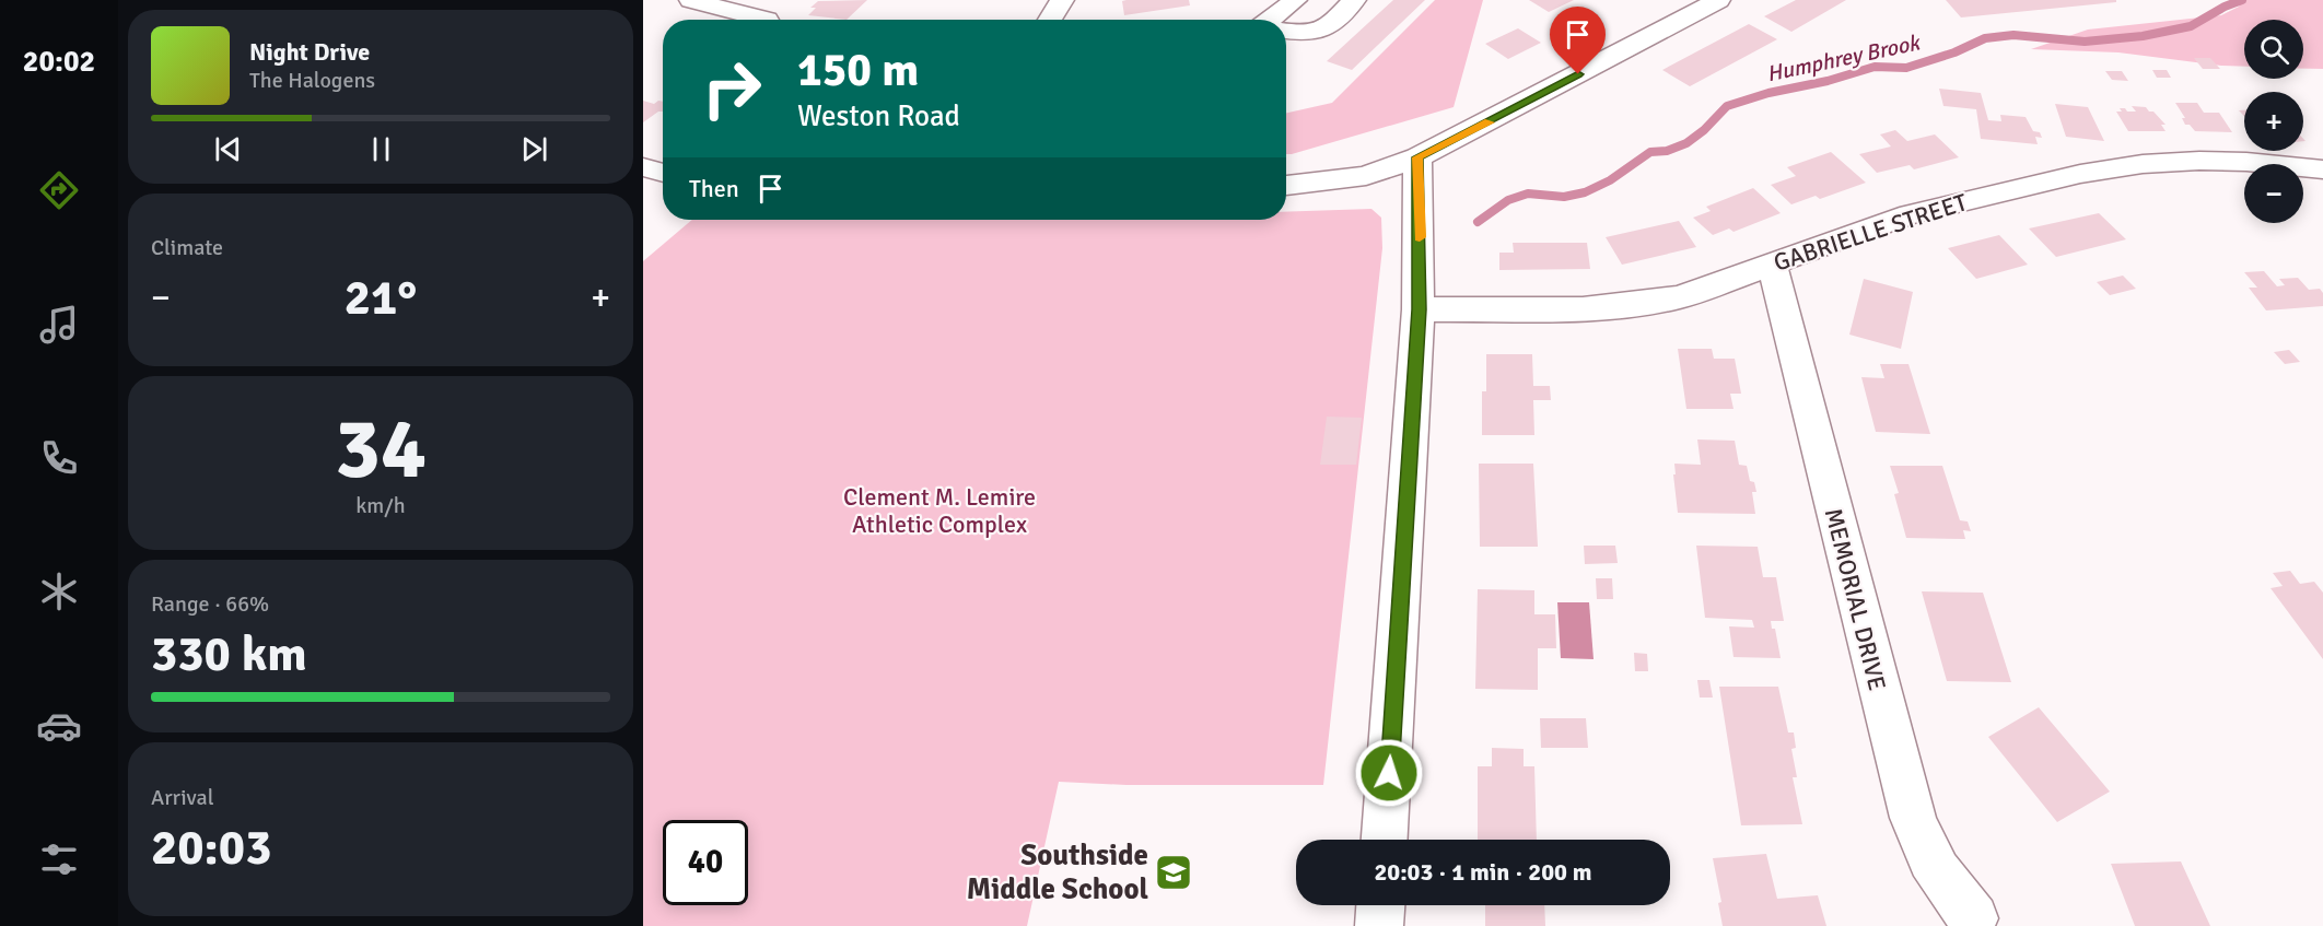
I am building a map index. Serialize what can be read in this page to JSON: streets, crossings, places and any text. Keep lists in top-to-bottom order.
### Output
{
  "streets": {
    "street": ["GABRIELLE STREET", "MEMORIAL DRIVE"]
  },
  "crossings": [
    ["GABRIELLE STREET", "MEMORIAL DRIVE"]
  ],
  "water": ["Humphrey Brook"],
  "parks": ["Clement M. Lemire Athletic Complex"],
  "places": {
    "school or university": ["Southside Middle School"]
  },
  "page": {
    "tabs": "20:02",
    "map_buttons": ["+", "−"],
    "turn": ["150 m", "Weston Road"],
    "song": ["Night Drive", "The Halogens"],
    "then": "Then",
    "tile": [
      "Climate",
      ["34", "km/h"],
      ["Range · 66%", "330 km"],
      ["Arrival", "20:03"]
    ],
    "heat": ["−", "21°", "+"],
    "limit": "40",
    "trip": "20:03 · 1 min · 200 m"
  }
}
